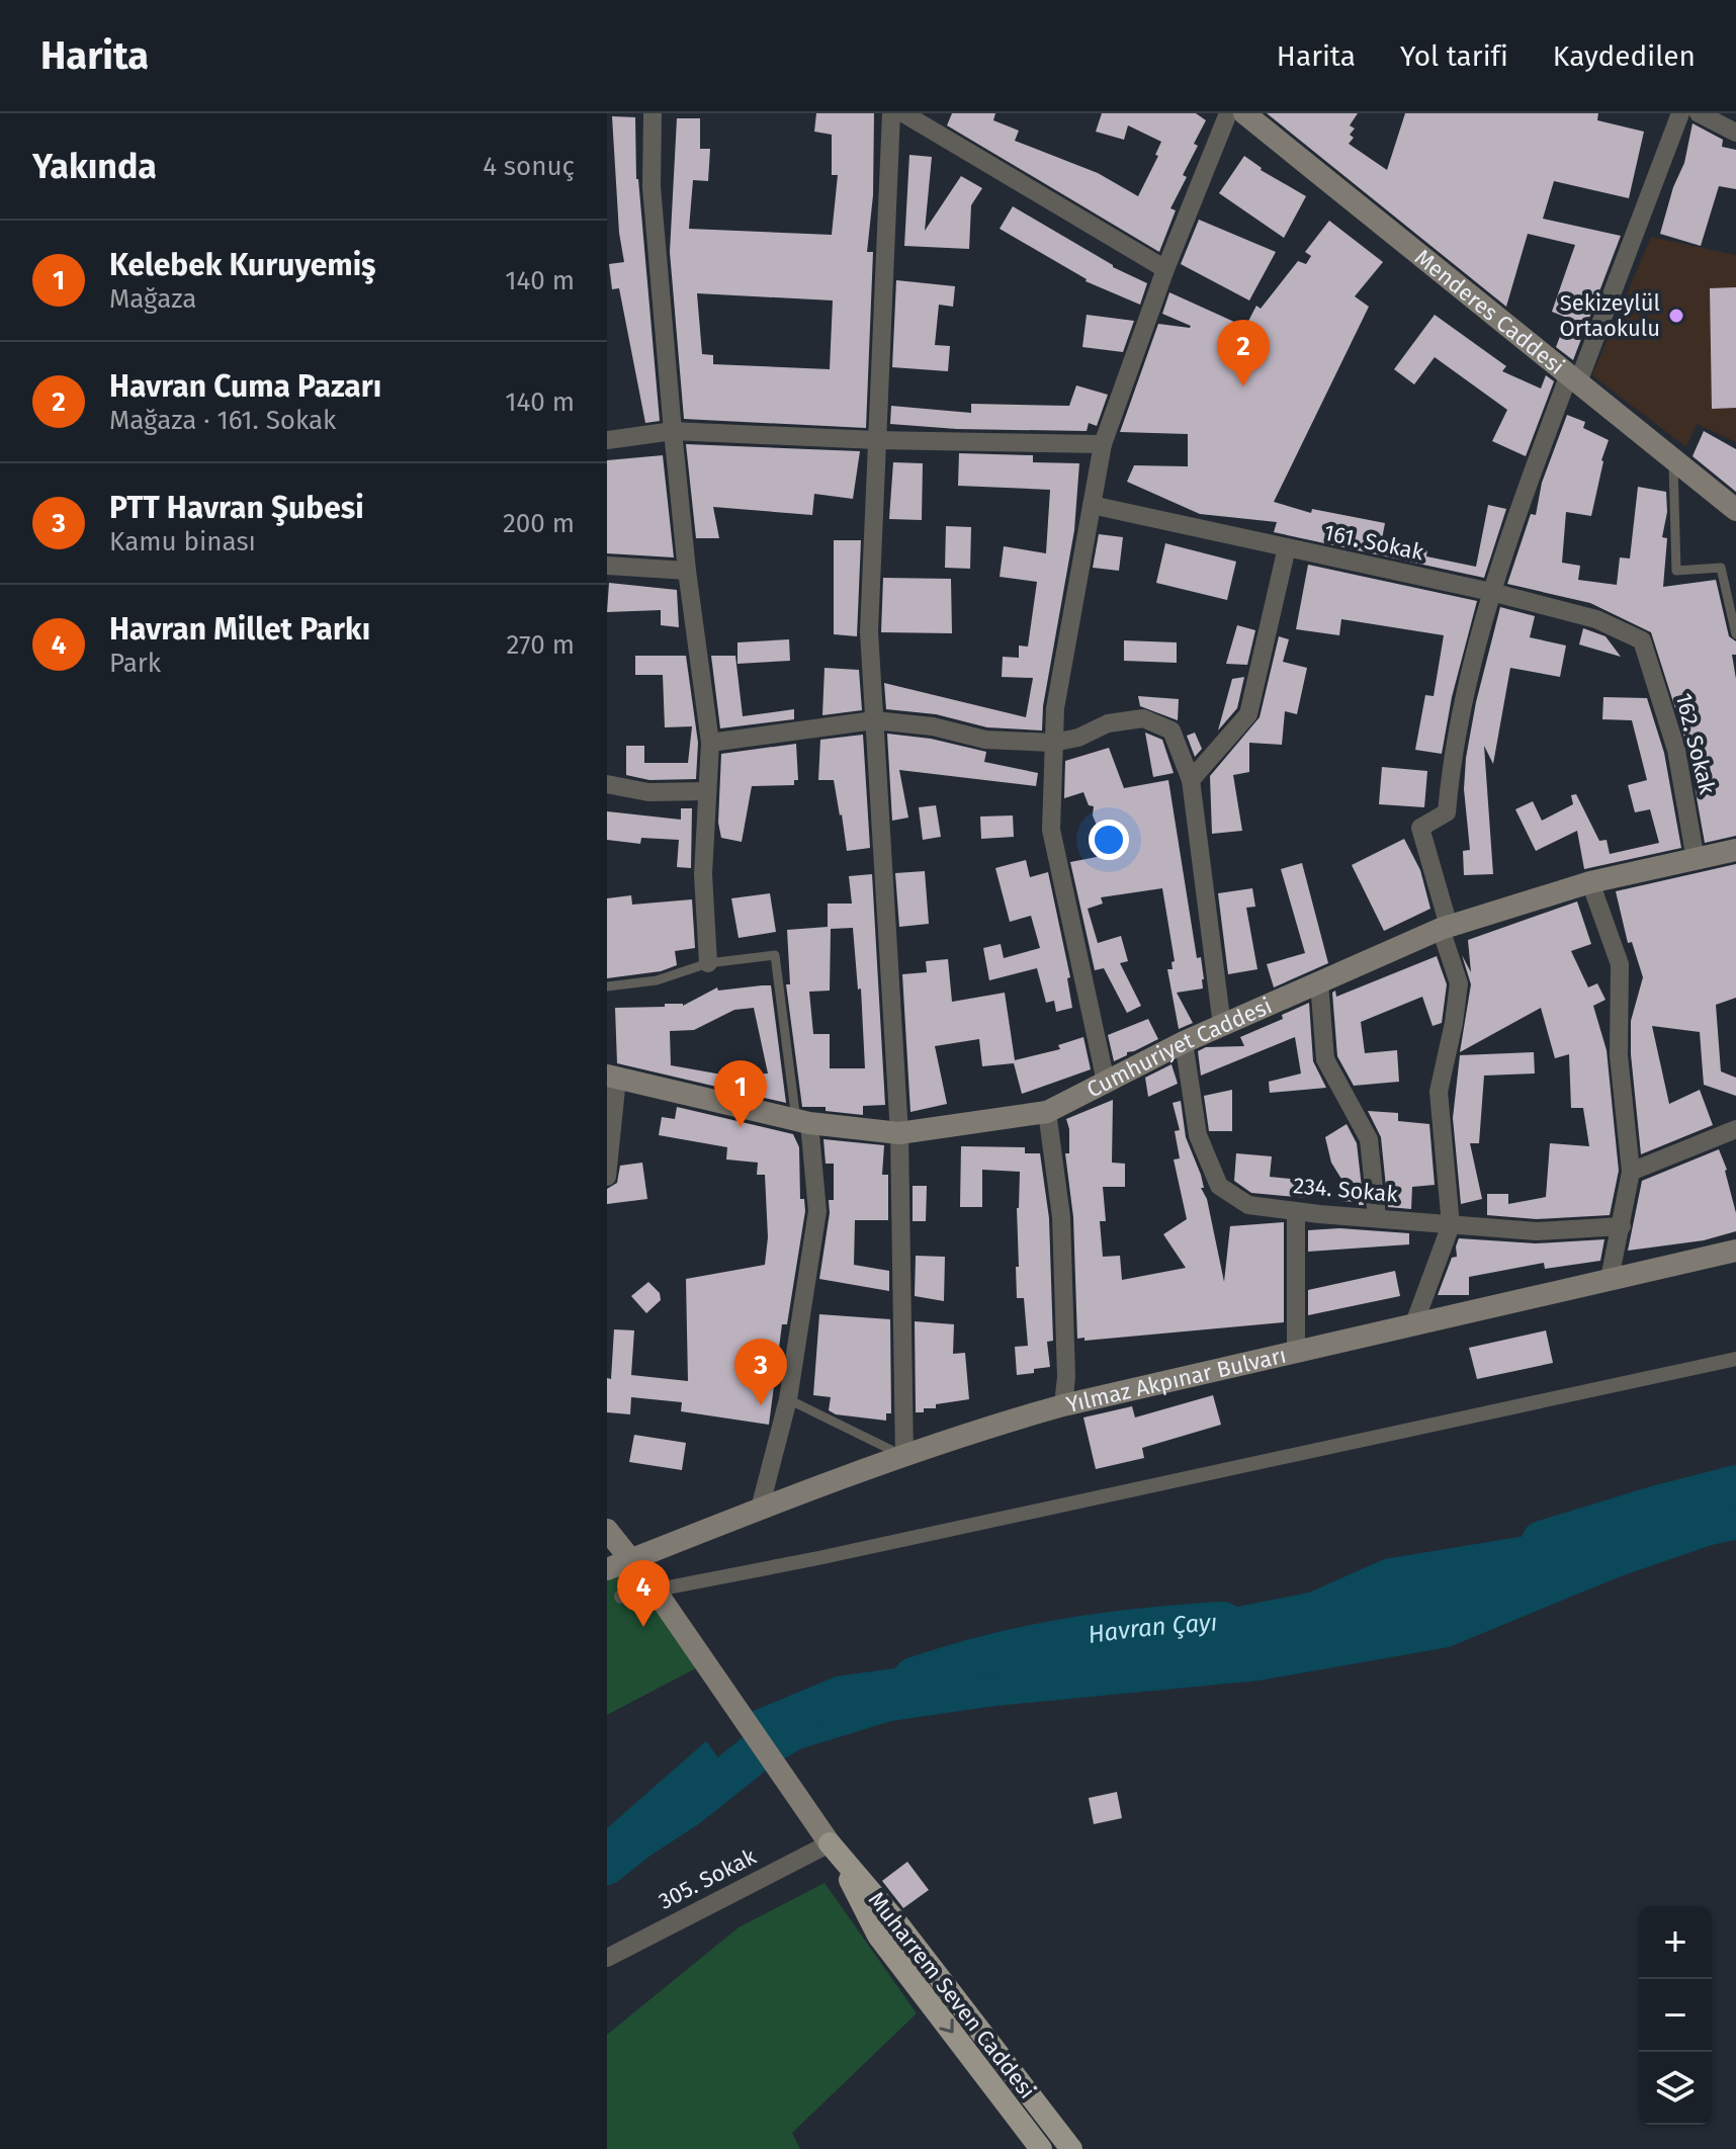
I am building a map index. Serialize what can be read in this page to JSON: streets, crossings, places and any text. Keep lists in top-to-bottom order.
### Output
{
  "streets": {
    "main road": [
      "Menderes Caddesi",
      "Cumhuriyet Caddesi",
      "Yılmaz Akpınar Bulvarı",
      "Muharrem Seven Caddesi"
    ],
    "street": [
      "161. Sokak",
      "162. Sokak",
      "234. Sokak",
      "305. Sokak"
    ]
  },
  "crossings": [
    ["161. Sokak", "162. Sokak"],
    ["162. Sokak", "Cumhuriyet Caddesi"],
    ["Cumhuriyet Caddesi", "234. Sokak"],
    ["Yılmaz Akpınar Bulvarı", "Muharrem Seven Caddesi"],
    ["305. Sokak", "Muharrem Seven Caddesi"]
  ],
  "water": ["Havran Çayı"],
  "places": ["Sekizeylül Ortaokulu"],
  "page": {
    "header": "Harita",
    "nav": ["Harita", "Yol tarifi", "Kaydedilen"],
    "heading": ["Yakında", "4 sonuç"],
    "list": [
      {
        "mark": "1",
        "name": "Kelebek Kuruyemiş",
        "note": "Mağaza",
        "value": "140 m"
      },
      {
        "mark": "2",
        "name": "Havran Cuma Pazarı",
        "note": "Mağaza · 161. Sokak",
        "value": "140 m"
      },
      {
        "mark": "3",
        "name": "PTT Havran Şubesi",
        "note": "Kamu binası",
        "value": "200 m"
      },
      {
        "mark": "4",
        "name": "Havran Millet Parkı",
        "note": "Park",
        "value": "270 m"
      }
    ],
    "pins": [
      "2",
      "1",
      "3",
      "4"
    ],
    "map_buttons": ["+", "−"]
  }
}
